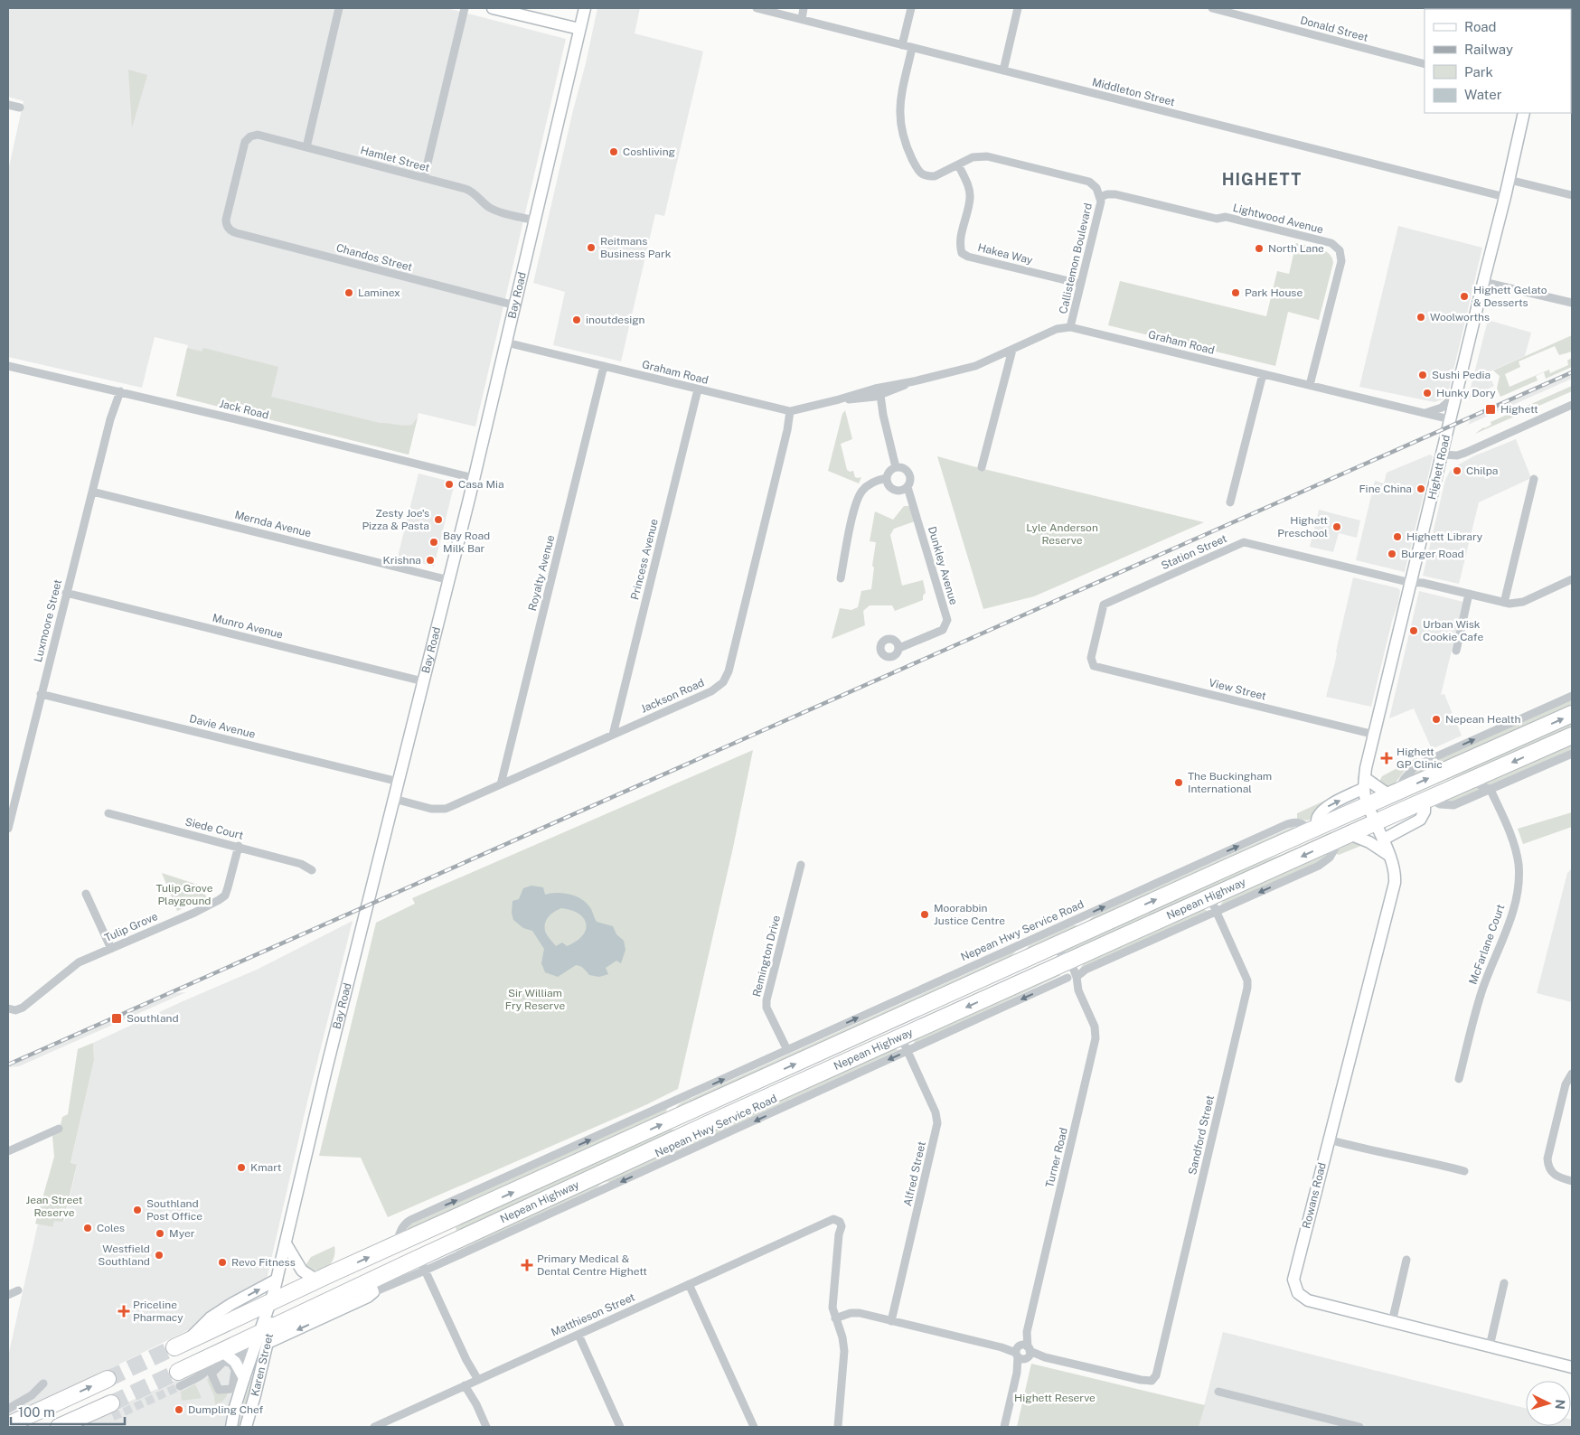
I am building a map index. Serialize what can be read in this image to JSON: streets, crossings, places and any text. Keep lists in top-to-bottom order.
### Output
{
  "streets": {
    "highway": ["Nepean Highway"],
    "street": [
      "Donald Street",
      "Middleton Street",
      "Hamlet Street",
      "Lightwood Avenue",
      "Hakea Way",
      "Chandos Street",
      "Callistemon Boulevard",
      "Bay Road",
      "Graham Road",
      "Jack Road",
      "Highett Road",
      "Mernda Avenue",
      "Station Street",
      "Princess Avenue",
      "Dunkley Avenue",
      "Royalty Avenue",
      "Luxmoore Street",
      "Munro Avenue",
      "View Street",
      "Jackson Road",
      "Davie Avenue",
      "Siede Court",
      "Tulip Grove",
      "Nepean Hwy Service Road",
      "McFarlane Court",
      "Remington Drive",
      "Sandford Street",
      "Turner Road",
      "Alfred Street",
      "Rowans Road",
      "Matthieson Street",
      "Karen Street"
    ]
  },
  "crossings": [
    ["Middleton Street", "Callistemon Boulevard"],
    ["Middleton Street", "Highett Road"],
    ["Hamlet Street", "Chandos Street"],
    ["Hamlet Street", "Bay Road"],
    ["Lightwood Avenue", "Callistemon Boulevard"],
    ["Lightwood Avenue", "Graham Road"],
    ["Hakea Way", "Callistemon Boulevard"],
    ["Chandos Street", "Bay Road"],
    ["Callistemon Boulevard", "Graham Road"],
    ["Bay Road", "Graham Road"],
    ["Bay Road", "Jack Road"],
    ["Bay Road", "Mernda Avenue"],
    ["Bay Road", "Munro Avenue"],
    ["Bay Road", "Jackson Road"],
    ["Bay Road", "Davie Avenue"],
    ["Bay Road", "Nepean Highway"],
    ["Bay Road", "Karen Street"],
    ["Graham Road", "Highett Road"],
    ["Graham Road", "Princess Avenue"],
    ["Graham Road", "Royalty Avenue"],
    ["Graham Road", "Jackson Road"],
    ["Jack Road", "Luxmoore Street"],
    ["Highett Road", "Station Street"],
    ["Highett Road", "View Street"],
    ["Highett Road", "Nepean Highway"],
    ["Highett Road", "Rowans Road"],
    ["Mernda Avenue", "Luxmoore Street"],
    ["Station Street", "View Street"],
    ["Princess Avenue", "Jackson Road"],
    ["Royalty Avenue", "Jackson Road"],
    ["Luxmoore Street", "Munro Avenue"],
    ["Luxmoore Street", "Davie Avenue"],
    ["Siede Court", "Tulip Grove"],
    ["Nepean Highway", "Nepean Hwy Service Road"],
    ["Nepean Highway", "Sandford Street"],
    ["Nepean Highway", "Turner Road"],
    ["Nepean Highway", "Alfred Street"],
    ["Nepean Highway", "Rowans Road"],
    ["Nepean Highway", "Karen Street"],
    ["Nepean Hwy Service Road", "Remington Drive"],
    ["Nepean Hwy Service Road", "Alfred Street"],
    ["Sandford Street", "Turner Road"]
  ],
  "districts": ["HIGHETT"],
  "parks": [
    "Lyle Anderson Reserve",
    "Tulip Grove Playgound",
    "Sir William Fry Reserve",
    "Jean Street Reserve",
    "Highett Reserve"
  ],
  "places": {
    "other": [
      "Coshliving",
      "Reitmans Business Park",
      "North Lane",
      "Laminex",
      "Park House",
      "Highett Gelato & Desserts",
      "Woolworths",
      "inoutdesign",
      "Sushi Pedia",
      "Hunky Dory",
      "Chilpa",
      "Casa Mia",
      "Fine China",
      "Zesty Joe's Pizza & Pasta",
      "Highett Preschool",
      "Highett Library",
      "Bay Road Milk Bar",
      "Burger Road",
      "Krishna",
      "Urban Wisk Cookie Cafe",
      "Nepean Health",
      "The Buckingham International",
      "Moorabbin Justice Centre",
      "Kmart",
      "Southland Post Office",
      "Coles",
      "Myer",
      "Westfield Southland",
      "Revo Fitness",
      "Dumpling Chef"
    ],
    "transit": ["Highett", "Southland"],
    "health": ["Highett GP Clinic", "Primary Medical & Dental Centre Highett", "Priceline Pharmacy"]
  },
  "legend": [
    "Road",
    "Railway",
    "Park",
    "Water"
  ],
  "scale_bar": "100 m",
  "north": "right"
}
